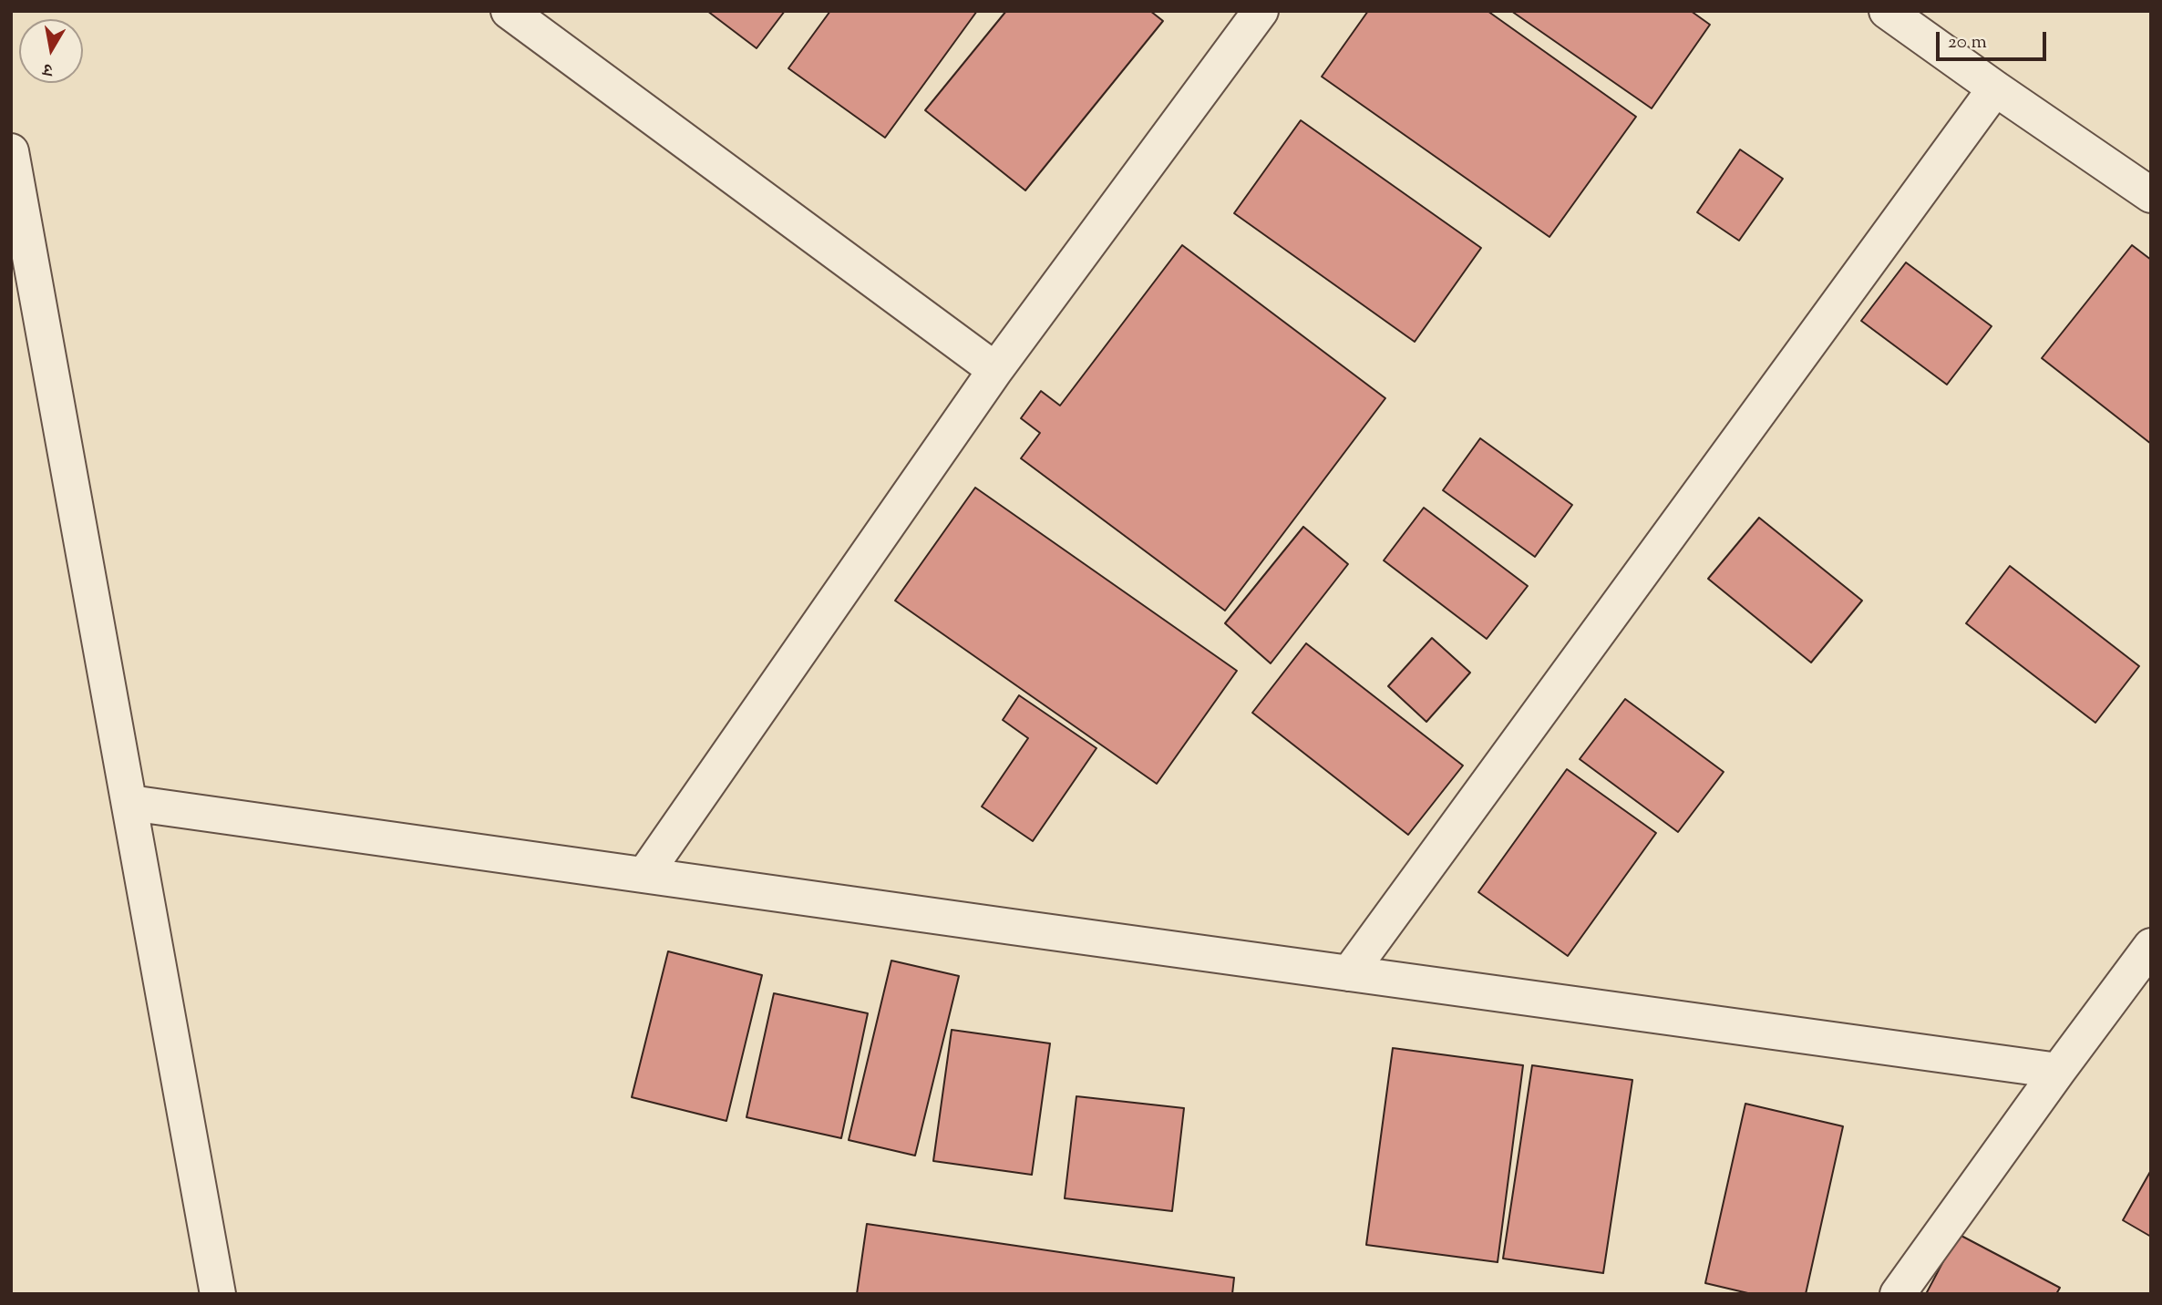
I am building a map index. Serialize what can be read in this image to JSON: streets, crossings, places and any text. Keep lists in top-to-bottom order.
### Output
{
  "scale_bar": "20 m",
  "north": "bottom"
}
